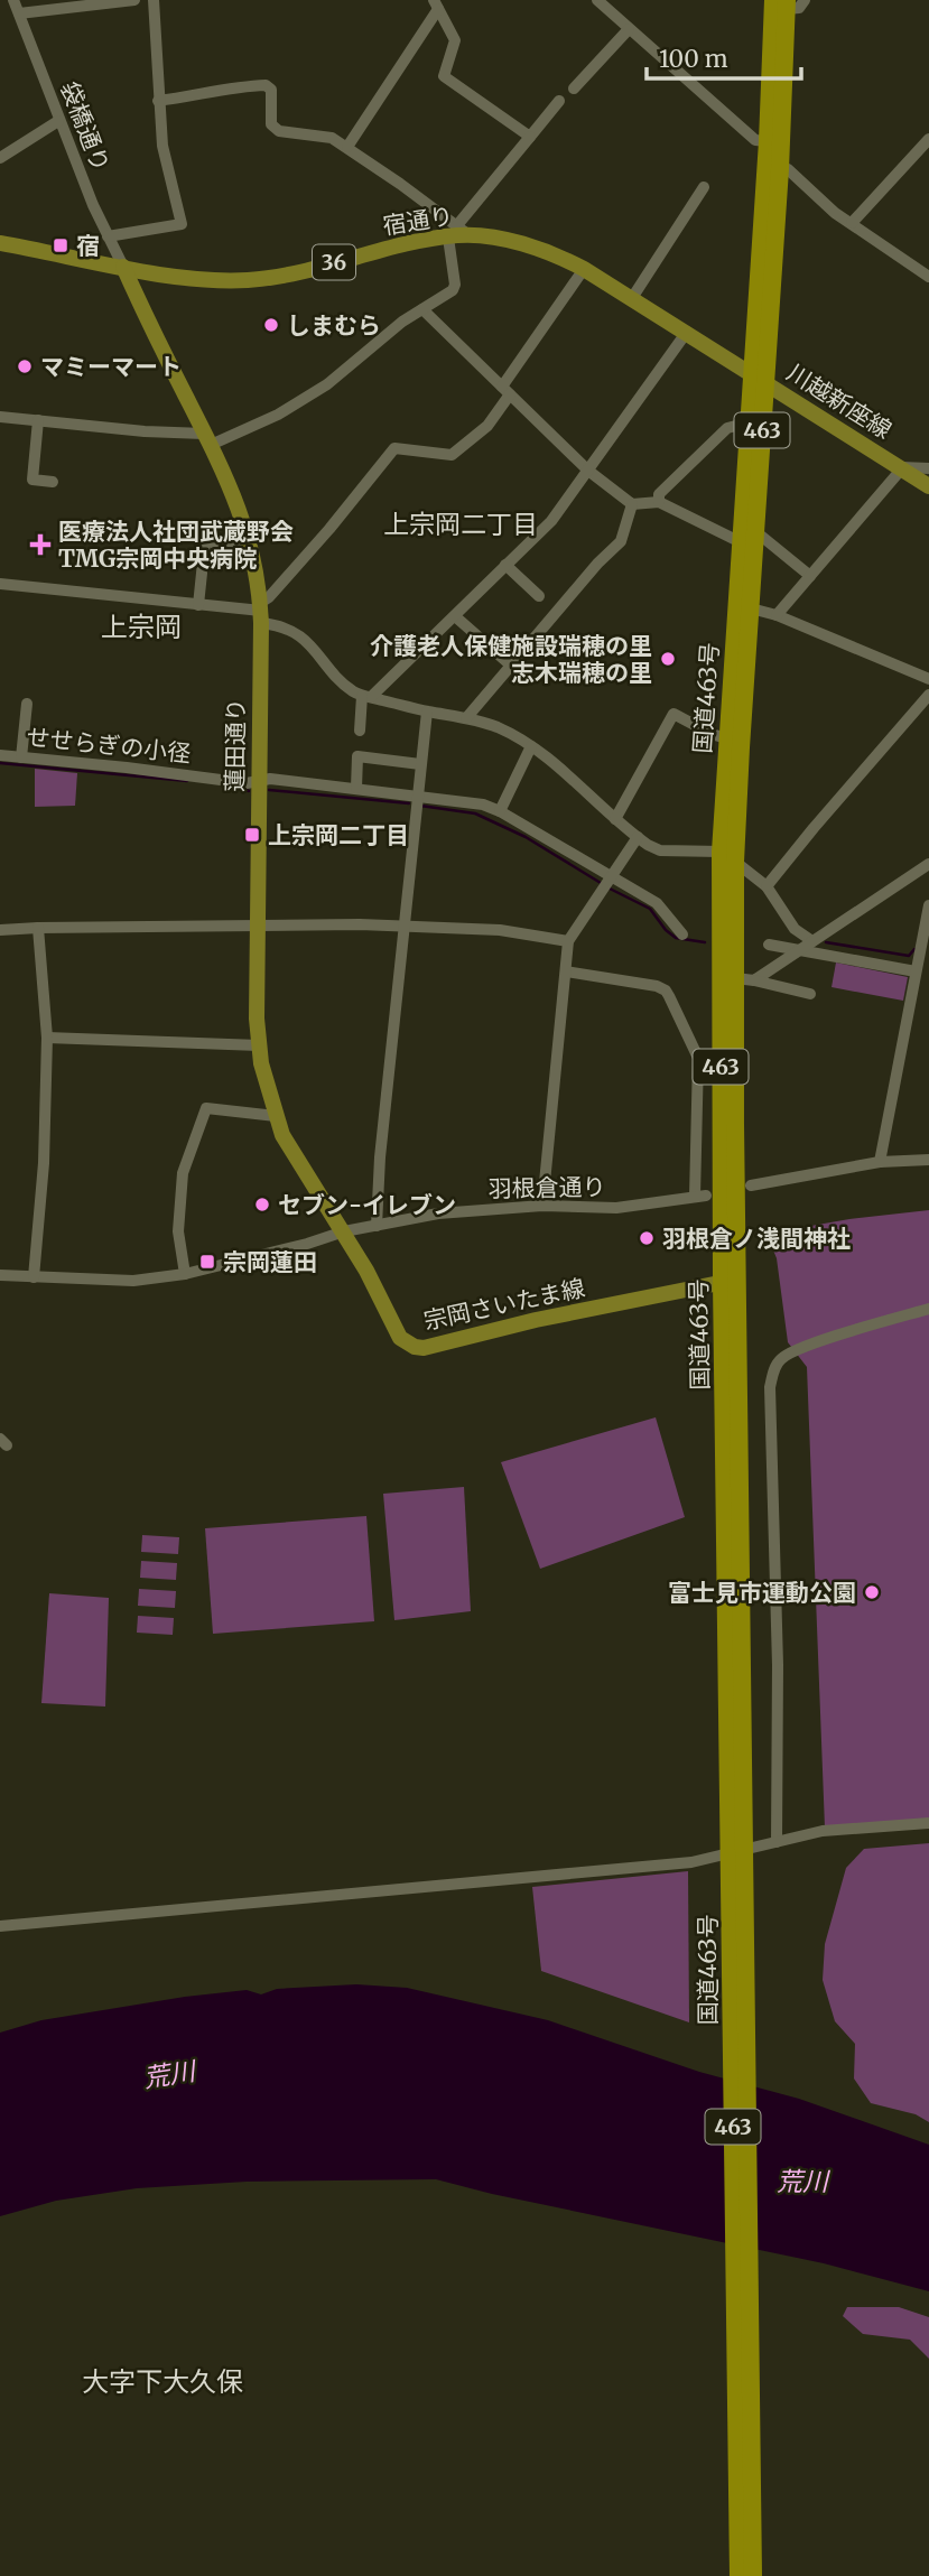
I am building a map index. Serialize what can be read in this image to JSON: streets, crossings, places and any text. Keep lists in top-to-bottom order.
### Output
{
  "streets": {
    "highway": ["463", "国道463号"],
    "main road": [
      "宿通り",
      "36",
      "川越新座線",
      "蓮田通り",
      "宗岡さいたま線"
    ],
    "street": ["袋橋通り", "せせらぎの小径", "羽根倉通り"]
  },
  "crossings": [
    ["袋橋通り", "宿通り"],
    ["袋橋通り", "蓮田通り"],
    ["宿通り", "川越新座線"],
    ["宿通り", "国道463号"],
    ["宿通り", "蓮田通り"],
    ["川越新座線", "国道463号"],
    ["国道463号", "宗岡さいたま線"],
    ["せせらぎの小径", "蓮田通り"],
    ["蓮田通り", "羽根倉通り"],
    ["蓮田通り", "宗岡さいたま線"],
    ["羽根倉通り", "宗岡さいたま線"]
  ],
  "districts": ["上宗岡二丁目", "上宗岡", "大字下大久保"],
  "water": ["荒川"],
  "places": {
    "transit": ["宿", "上宗岡二丁目", "宗岡蓮田"],
    "other": [
      "しまむら",
      "マミーマート",
      "介護老人保健施設瑞穂の里 志木瑞穂の里",
      "セブン-イレブン",
      "羽根倉ノ浅間神社",
      "富士見市運動公園"
    ],
    "health": ["医療法人社団武蔵野会 TMG宗岡中央病院"]
  },
  "scale_bar": "100 m"
}
